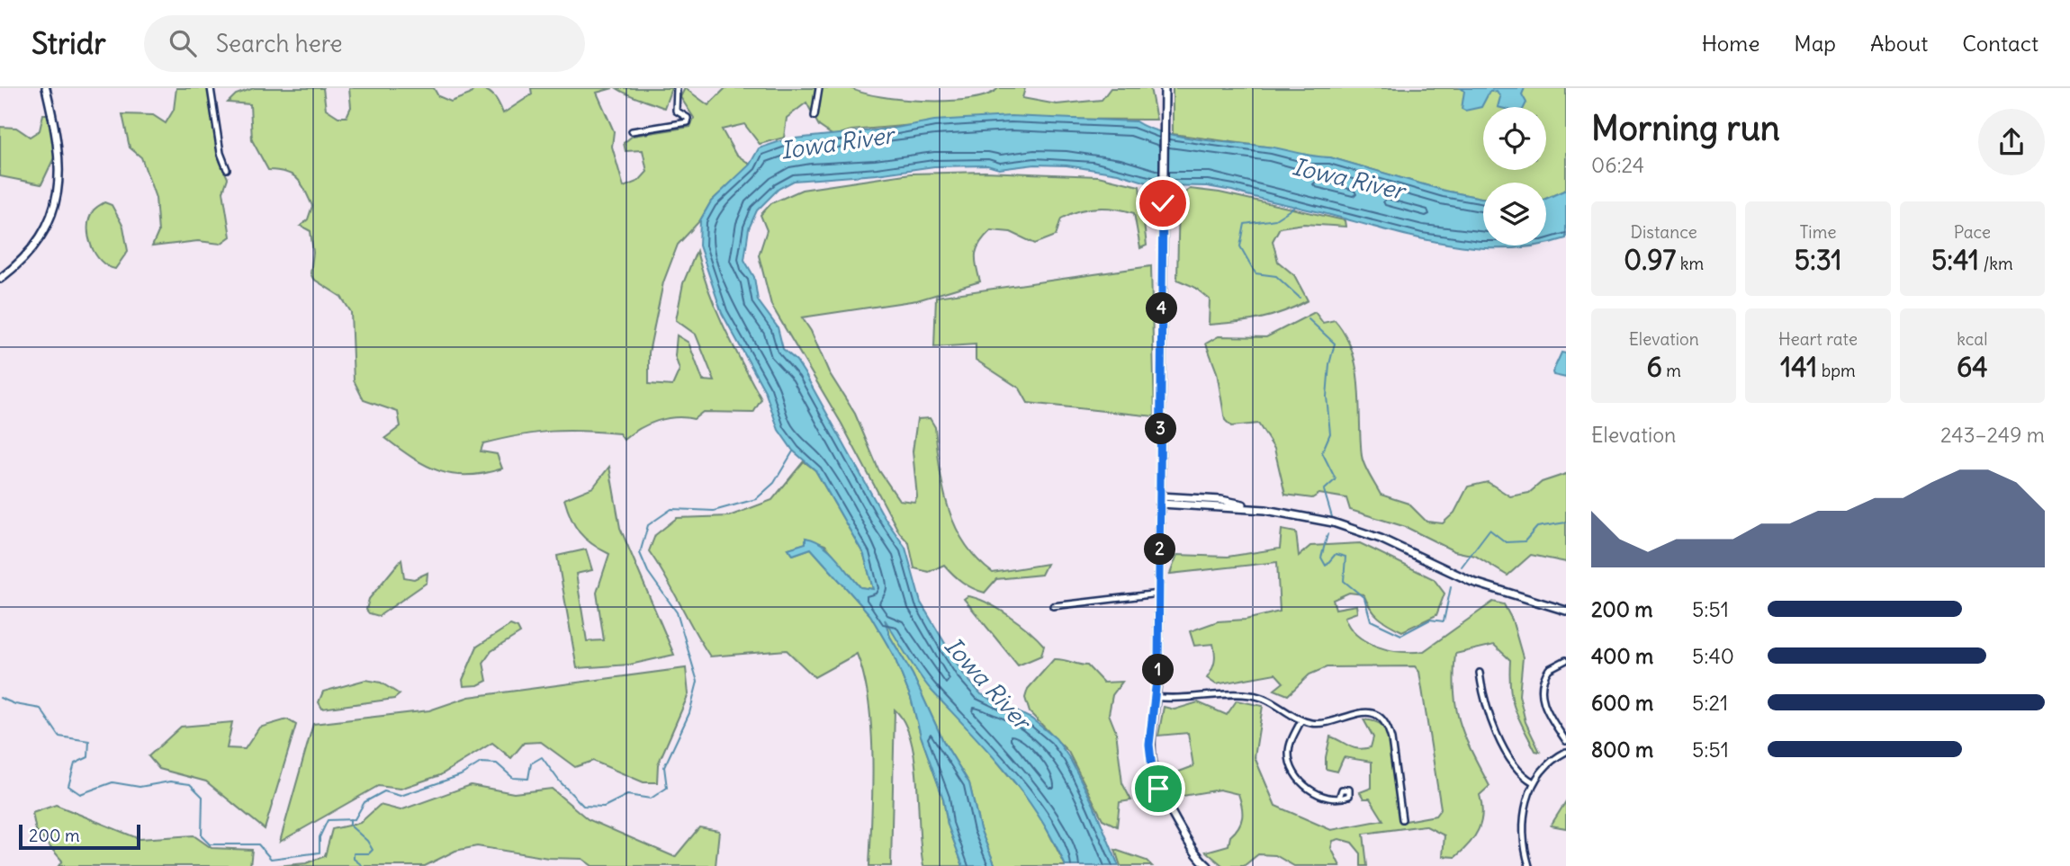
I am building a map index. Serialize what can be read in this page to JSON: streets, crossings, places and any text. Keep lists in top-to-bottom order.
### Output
{
  "water": ["Iowa River"],
  "scale_bar": "200 m",
  "page": {
    "header": "Stridr",
    "search": "Search here",
    "nav": [
      "Home",
      "Map",
      "About",
      "Contact"
    ],
    "heading": ["Morning run", "06:24"],
    "stats": [
      ["Distance", "0.97 km"],
      ["Time", "5:31"],
      ["Pace", "5:41 /km"],
      ["Elevation", "6 m"],
      ["Heart rate", "141 bpm"],
      ["kcal", "64"]
    ],
    "pins": [
      "4",
      "3",
      "2",
      "1"
    ],
    "chart": ["Elevation", "243–249 m"],
    "list": [
      {
        "name": "200 m",
        "note": "5:51"
      },
      {
        "name": "400 m",
        "note": "5:40"
      },
      {
        "name": "600 m",
        "note": "5:21"
      },
      {
        "name": "800 m",
        "note": "5:51"
      }
    ],
    "scale": "200 m"
  }
}
